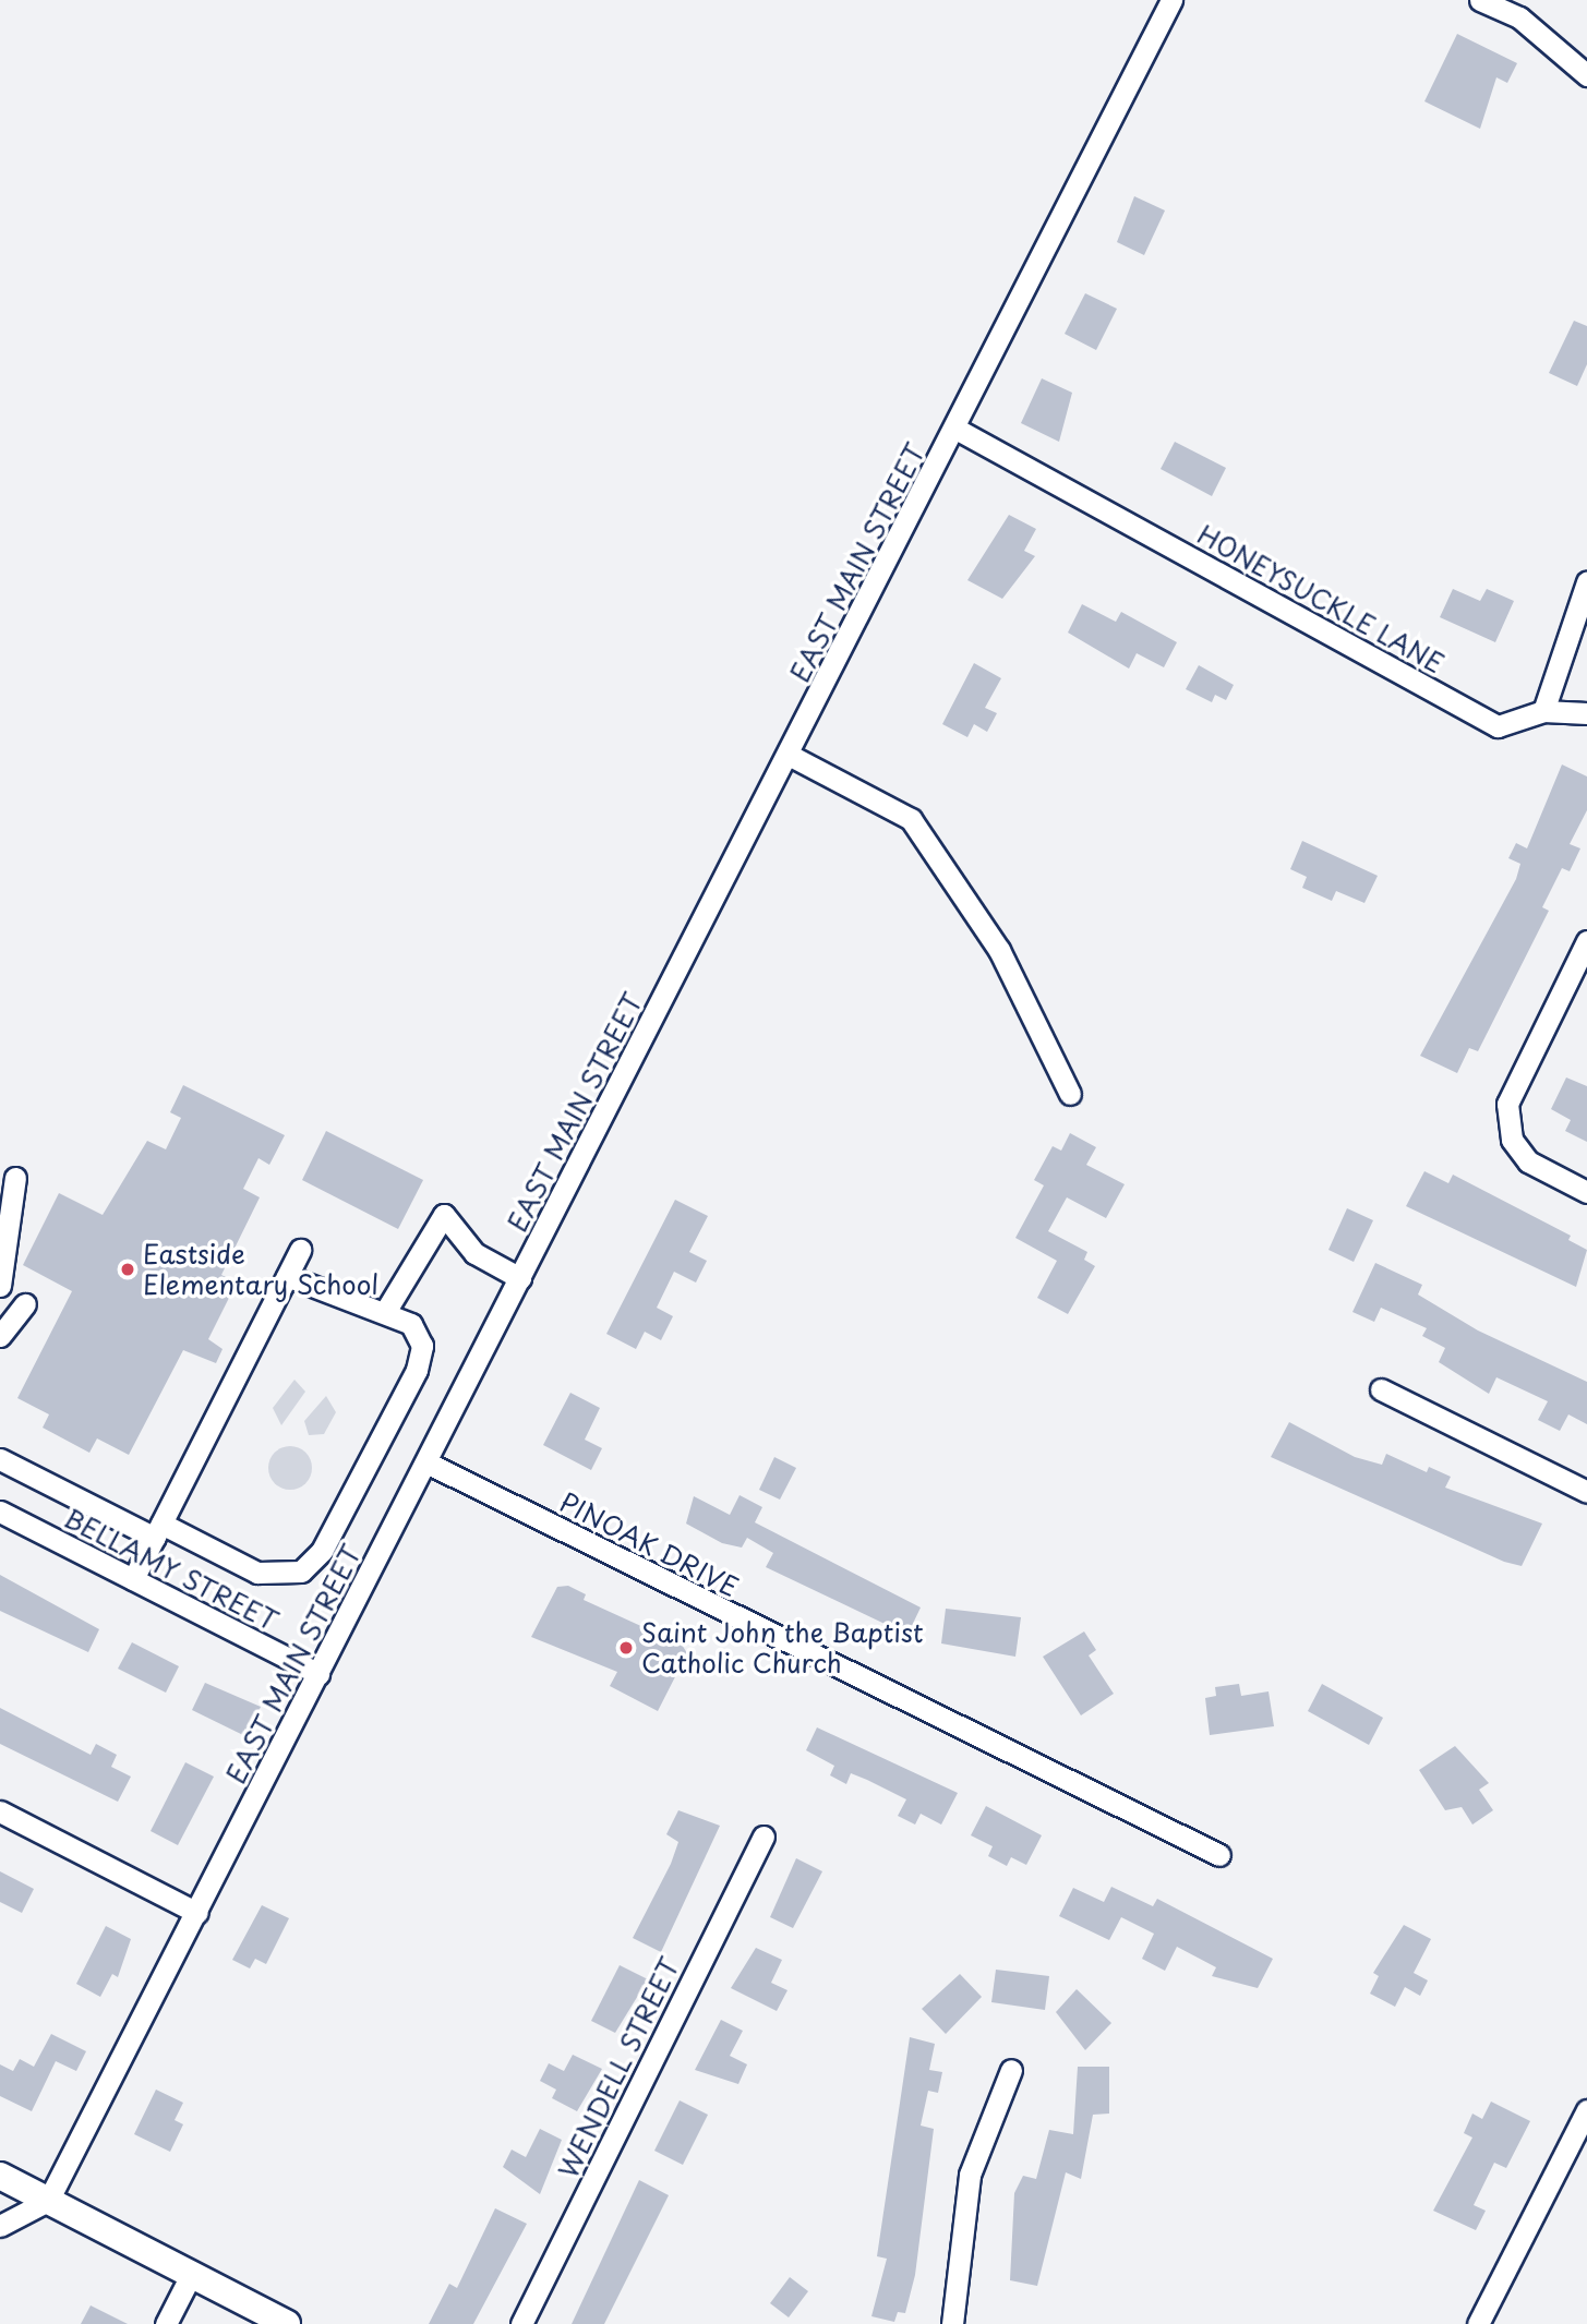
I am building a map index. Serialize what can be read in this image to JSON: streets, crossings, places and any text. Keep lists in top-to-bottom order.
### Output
{
  "streets": {
    "street": [
      "EAST MAIN STREET",
      "HONEYSUCKLE LANE",
      "PINOAK DRIVE",
      "BELLAMY STREET",
      "WENDELL STREET"
    ]
  },
  "crossings": [
    ["EAST MAIN STREET", "HONEYSUCKLE LANE"],
    ["EAST MAIN STREET", "PINOAK DRIVE"],
    ["EAST MAIN STREET", "BELLAMY STREET"]
  ],
  "places": ["Eastside Elementary School", "Saint John the Baptist Catholic Church"]
}
